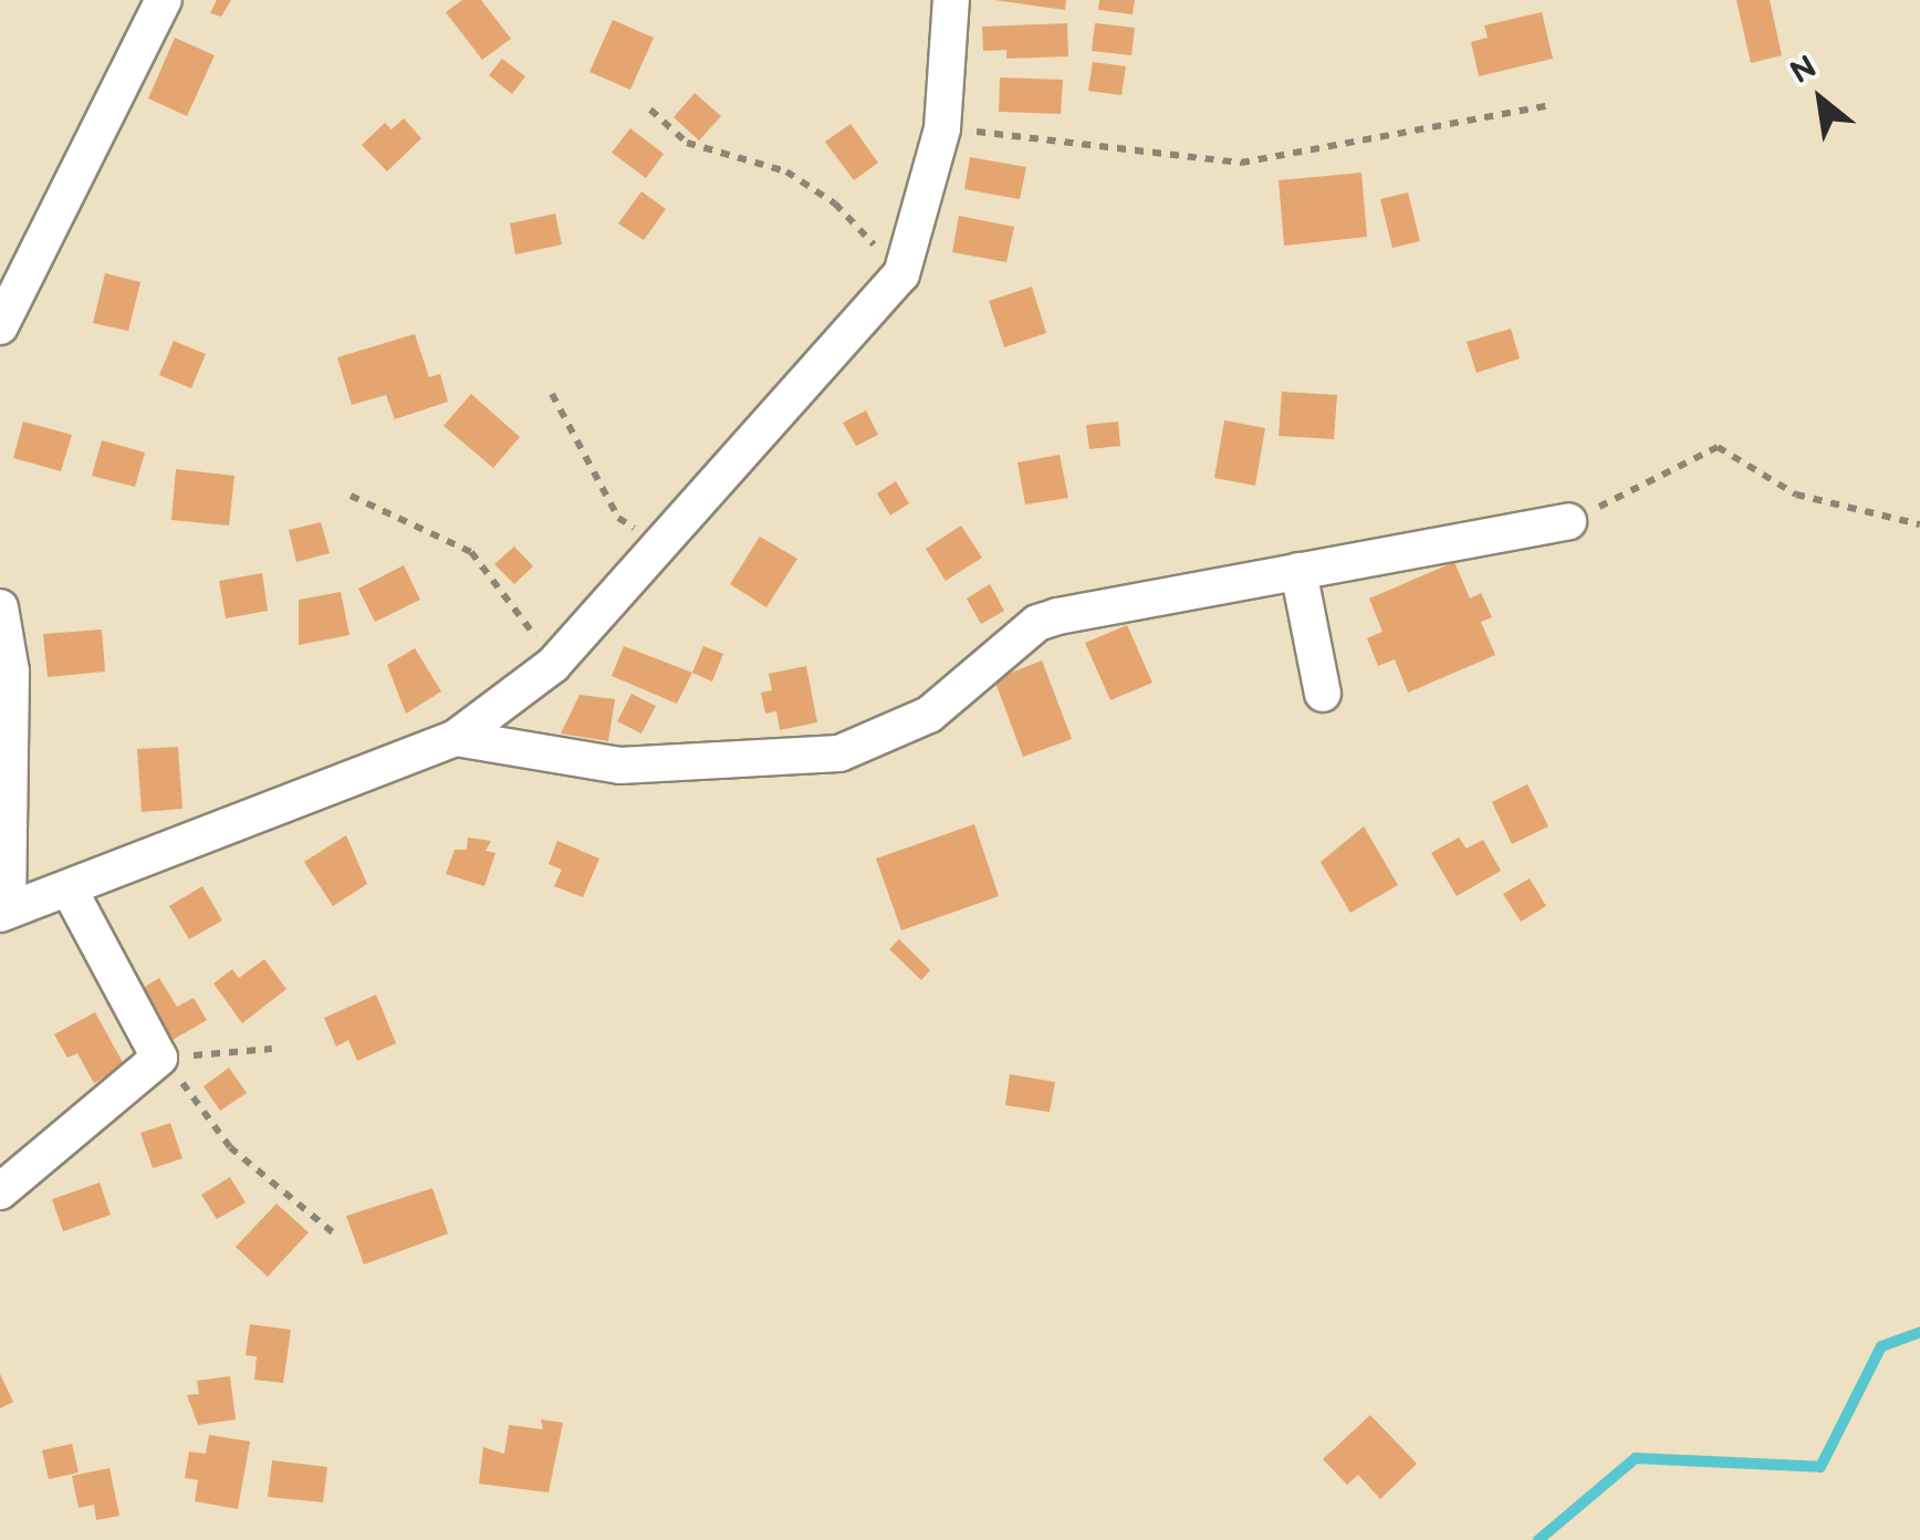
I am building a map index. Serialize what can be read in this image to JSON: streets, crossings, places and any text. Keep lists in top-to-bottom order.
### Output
{
  "north": "top left"
}
